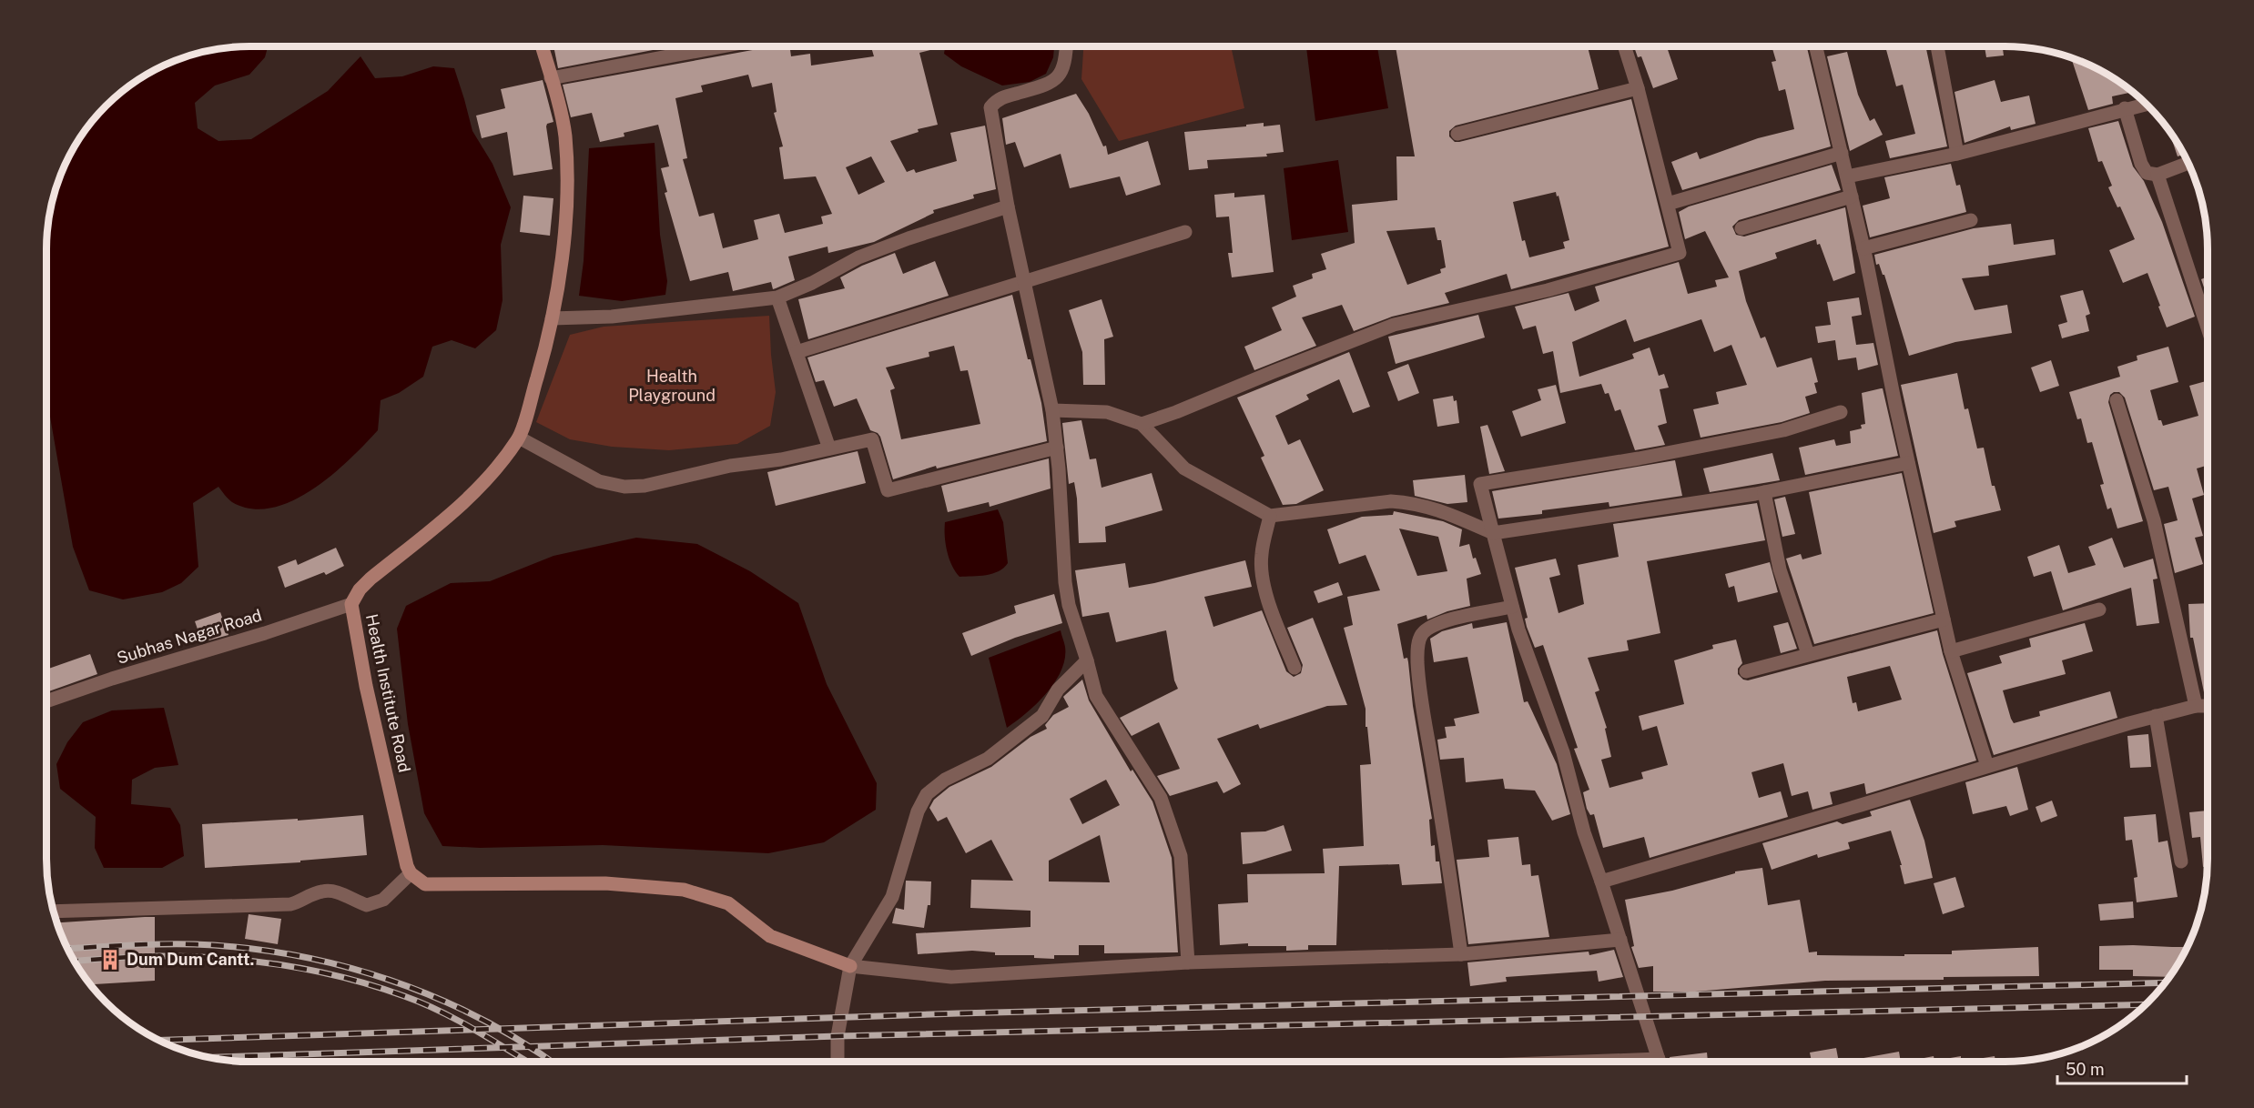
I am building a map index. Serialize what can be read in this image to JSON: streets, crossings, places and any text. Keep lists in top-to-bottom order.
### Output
{
  "streets": {
    "street": ["Subhas Nagar Road", "Health Institute Road"]
  },
  "crossings": [
    ["Subhas Nagar Road", "Health Institute Road"]
  ],
  "parks": ["Health Playground"],
  "places": {
    "building": ["Dum Dum Cantt."]
  },
  "scale_bar": "50 m"
}
